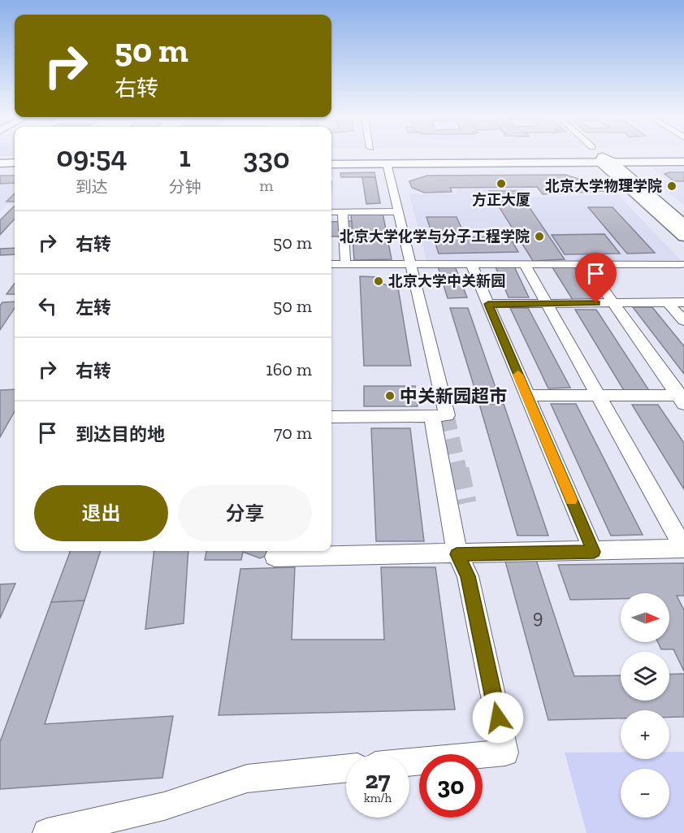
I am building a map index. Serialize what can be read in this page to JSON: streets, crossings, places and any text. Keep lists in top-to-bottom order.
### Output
{
  "places": [
    "方正大厦",
    "北京大学物理学院",
    "北京大学化学与分子工程学院",
    "北京大学中关新园",
    "中关新园超市"
  ],
  "house_numbers": ["9"],
  "north": "right",
  "page": {
    "turn": ["50 m", "右转"],
    "eta": [
      "09:54",
      "到达",
      "1",
      "分钟",
      "330",
      "m"
    ],
    "list": [
      {
        "name": "右转",
        "value": "50 m"
      },
      {
        "name": "左转",
        "value": "50 m"
      },
      {
        "name": "右转",
        "value": "160 m"
      },
      {
        "name": "到达目的地",
        "value": "70 m"
      }
    ],
    "buttons": ["退出", "分享"],
    "map_buttons": ["+", "−"],
    "speed": "27 km/h",
    "limit": "30"
  }
}
